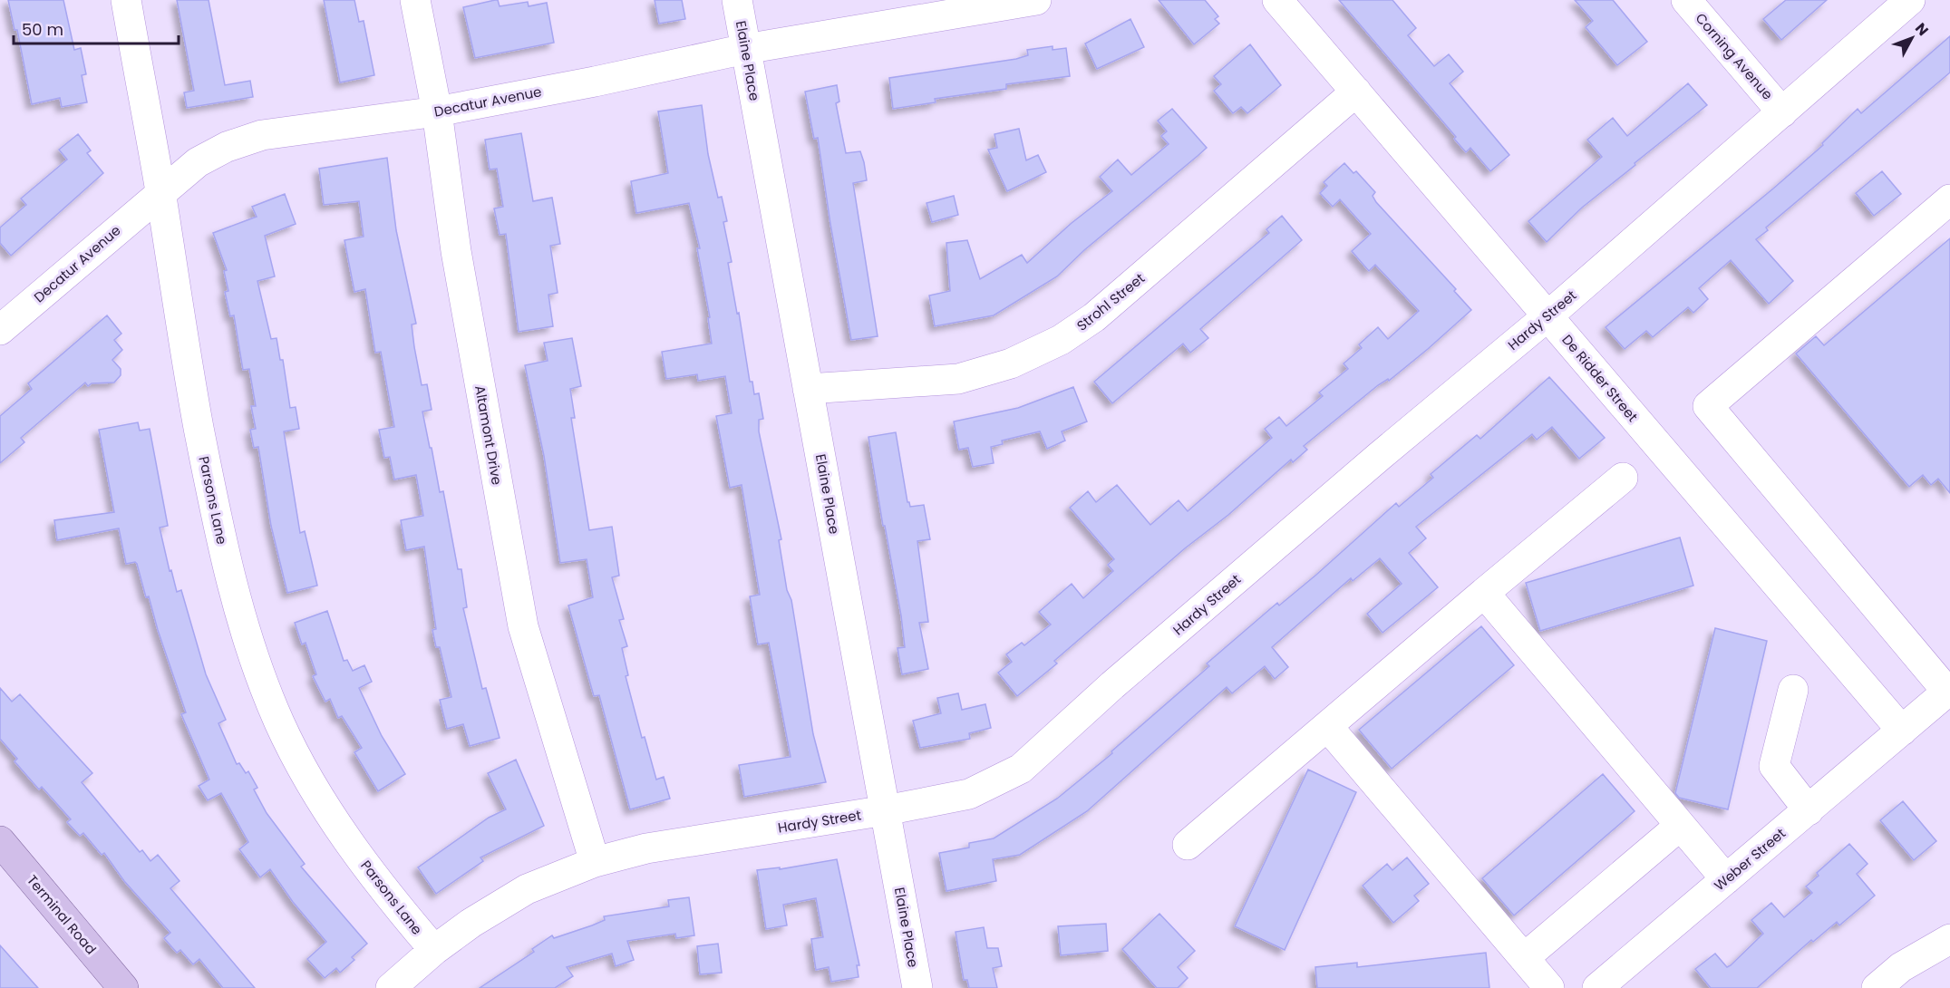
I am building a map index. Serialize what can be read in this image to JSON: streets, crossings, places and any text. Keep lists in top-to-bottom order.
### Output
{
  "streets": {
    "main road": ["Terminal Road"],
    "street": [
      "Corning Avenue",
      "Elaine Place",
      "Decatur Avenue",
      "Strohl Street",
      "Hardy Street",
      "De Ridder Street",
      "Altamont Drive",
      "Parsons Lane",
      "Weber Street"
    ]
  },
  "crossings": [
    ["Corning Avenue", "Hardy Street"],
    ["Elaine Place", "Decatur Avenue"],
    ["Elaine Place", "Strohl Street"],
    ["Elaine Place", "Hardy Street"],
    ["Decatur Avenue", "Altamont Drive"],
    ["Decatur Avenue", "Parsons Lane"],
    ["Strohl Street", "De Ridder Street"],
    ["Hardy Street", "De Ridder Street"],
    ["Hardy Street", "Altamont Drive"],
    ["Hardy Street", "Parsons Lane"],
    ["De Ridder Street", "Weber Street"]
  ],
  "scale_bar": "50 m",
  "north": "top right"
}
